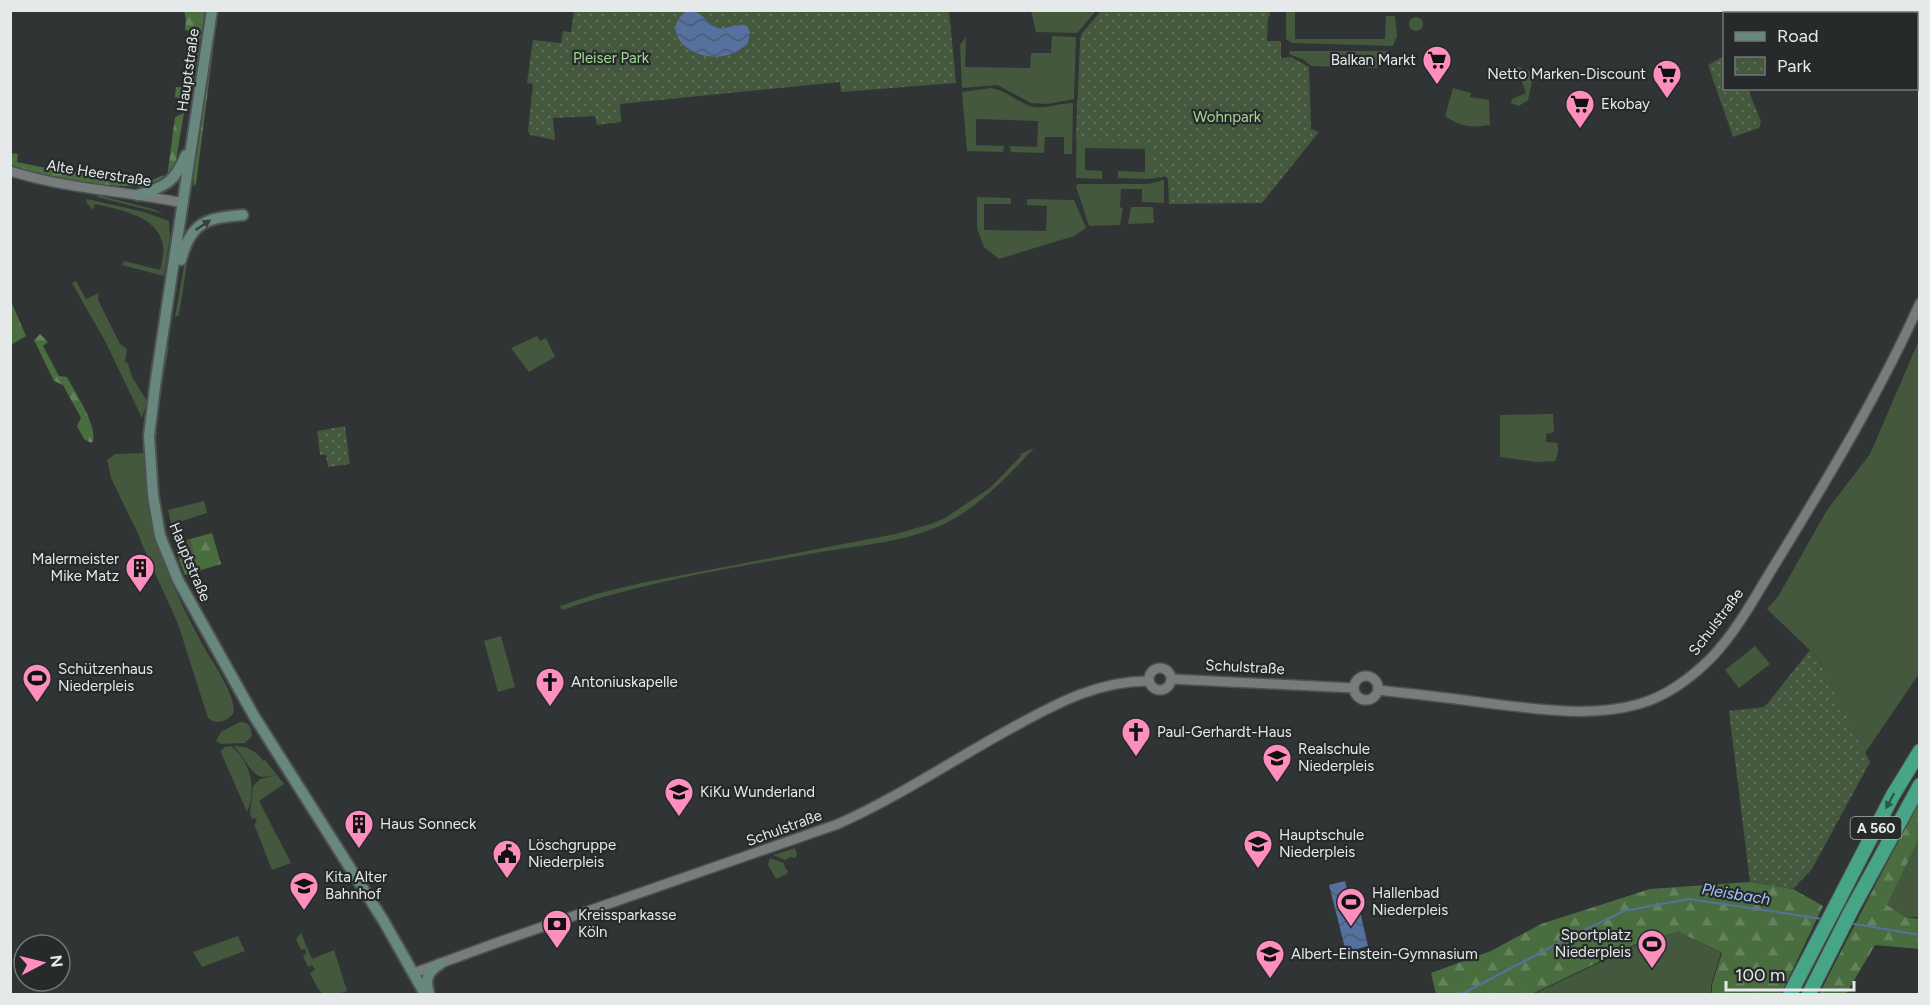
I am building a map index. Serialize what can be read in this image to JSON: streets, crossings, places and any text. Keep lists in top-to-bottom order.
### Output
{
  "streets": {
    "highway": ["A 560"],
    "main road": ["Hauptstraße"],
    "street": ["Alte Heerstraße", "Schulstraße"]
  },
  "crossings": [
    ["Hauptstraße", "Alte Heerstraße"],
    ["Hauptstraße", "Schulstraße"]
  ],
  "water": ["Pleisbach"],
  "parks": ["Pleiser Park", "Wohnpark"],
  "places": {
    "supermarket": ["Balkan Markt", "Netto Marken-Discount", "Ekobay"],
    "building": ["Malermeister Mike Matz", "Haus Sonneck"],
    "sports": ["Schützenhaus Niederpleis", "Hallenbad Niederpleis", "Sportplatz Niederpleis"],
    "church": ["Antoniuskapelle", "Paul-Gerhardt-Haus"],
    "school or university": [
      "Realschule Niederpleis",
      "KiKu Wunderland",
      "Hauptschule Niederpleis",
      "Kita Alter Bahnhof",
      "Albert-Einstein-Gymnasium"
    ],
    "public building": ["Löschgruppe Niederpleis"],
    "bank": ["Kreissparkasse Köln"]
  },
  "legend": ["Road", "Park"],
  "scale_bar": "100 m",
  "north": "right"
}
